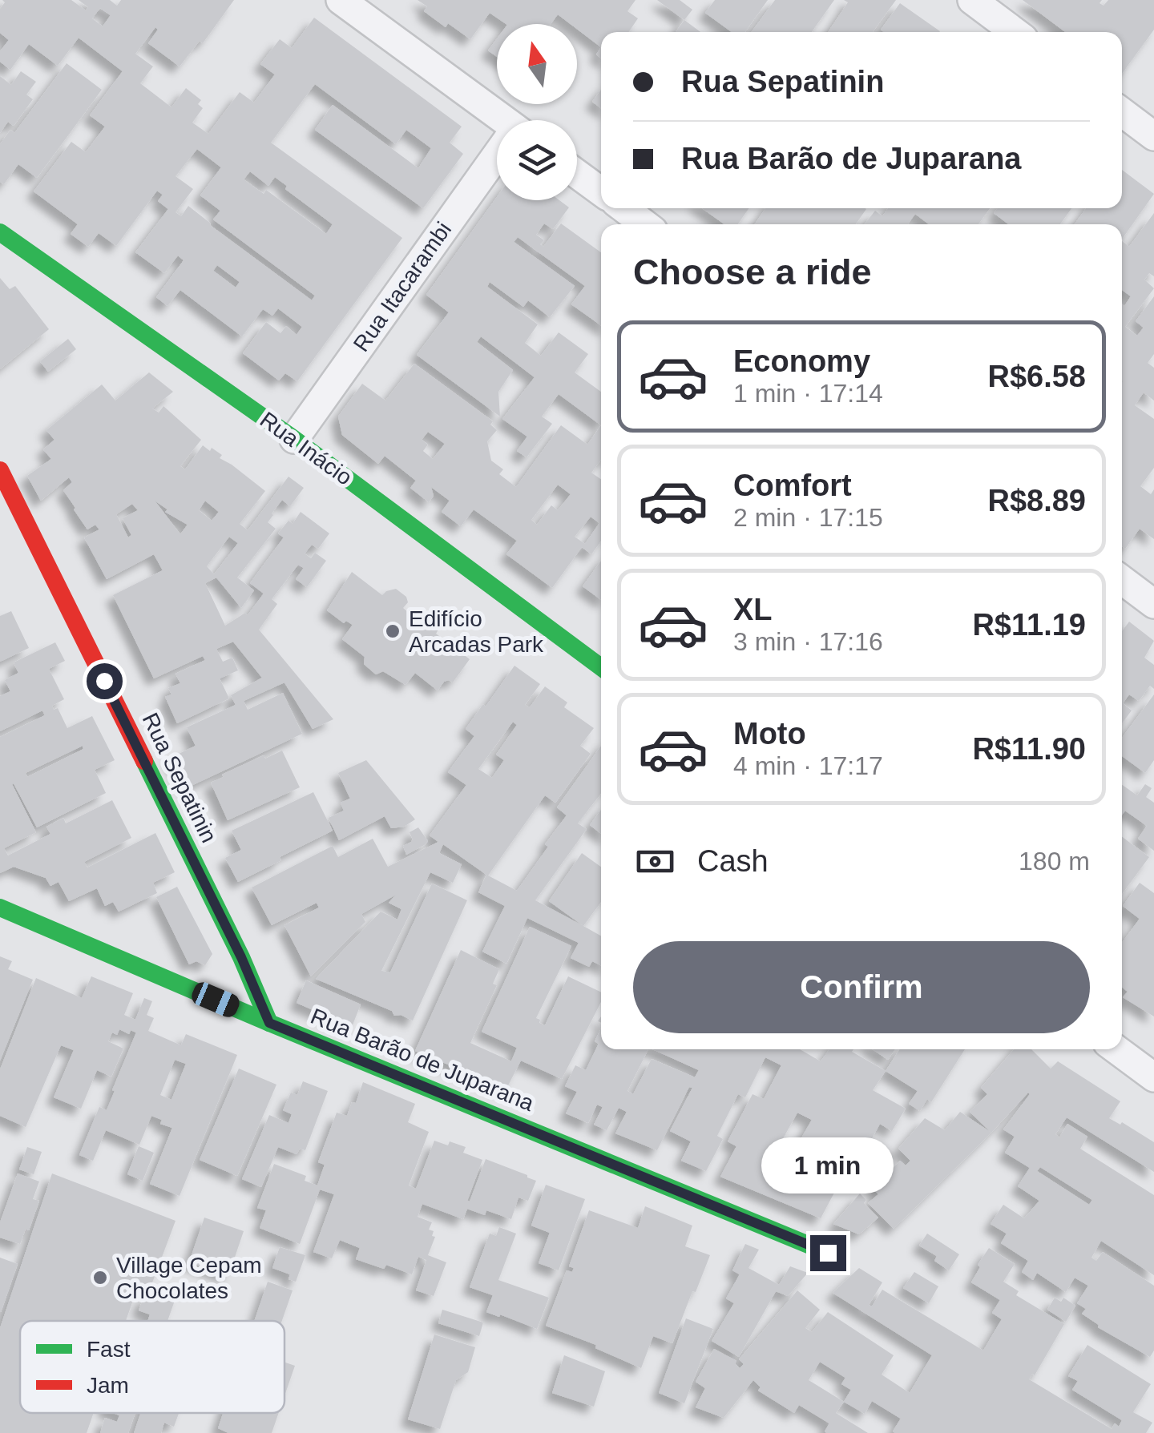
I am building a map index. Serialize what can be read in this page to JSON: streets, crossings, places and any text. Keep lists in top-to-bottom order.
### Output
{
  "streets": {
    "street": [
      "Rua Itacarambi",
      "Rua Inácio",
      "Rua Sepatinin",
      "Rua Barão de Juparana"
    ]
  },
  "crossings": [
    ["Rua Itacarambi", "Rua Inácio"],
    ["Rua Sepatinin", "Rua Barão de Juparana"]
  ],
  "places": ["Edifício Arcadas Park", "Village Cepam Chocolates"],
  "legend": ["Fast", "Jam"],
  "north": "top",
  "page": {
    "banner": ["Rua Sepatinin", "Rua Barão de Juparana"],
    "heading": "Choose a ride",
    "list": [
      {
        "name": "Economy",
        "note": "1 min · 17:14",
        "value": "R$6.58"
      },
      {
        "name": "Comfort",
        "note": "2 min · 17:15",
        "value": "R$8.89"
      },
      {
        "name": "XL",
        "note": "3 min · 17:16",
        "value": "R$11.19"
      },
      {
        "name": "Moto",
        "note": "4 min · 17:17",
        "value": "R$11.90"
      }
    ],
    "pay": ["Cash", "180 m"],
    "buttons": "Confirm",
    "bubble": "1 min"
  }
}
